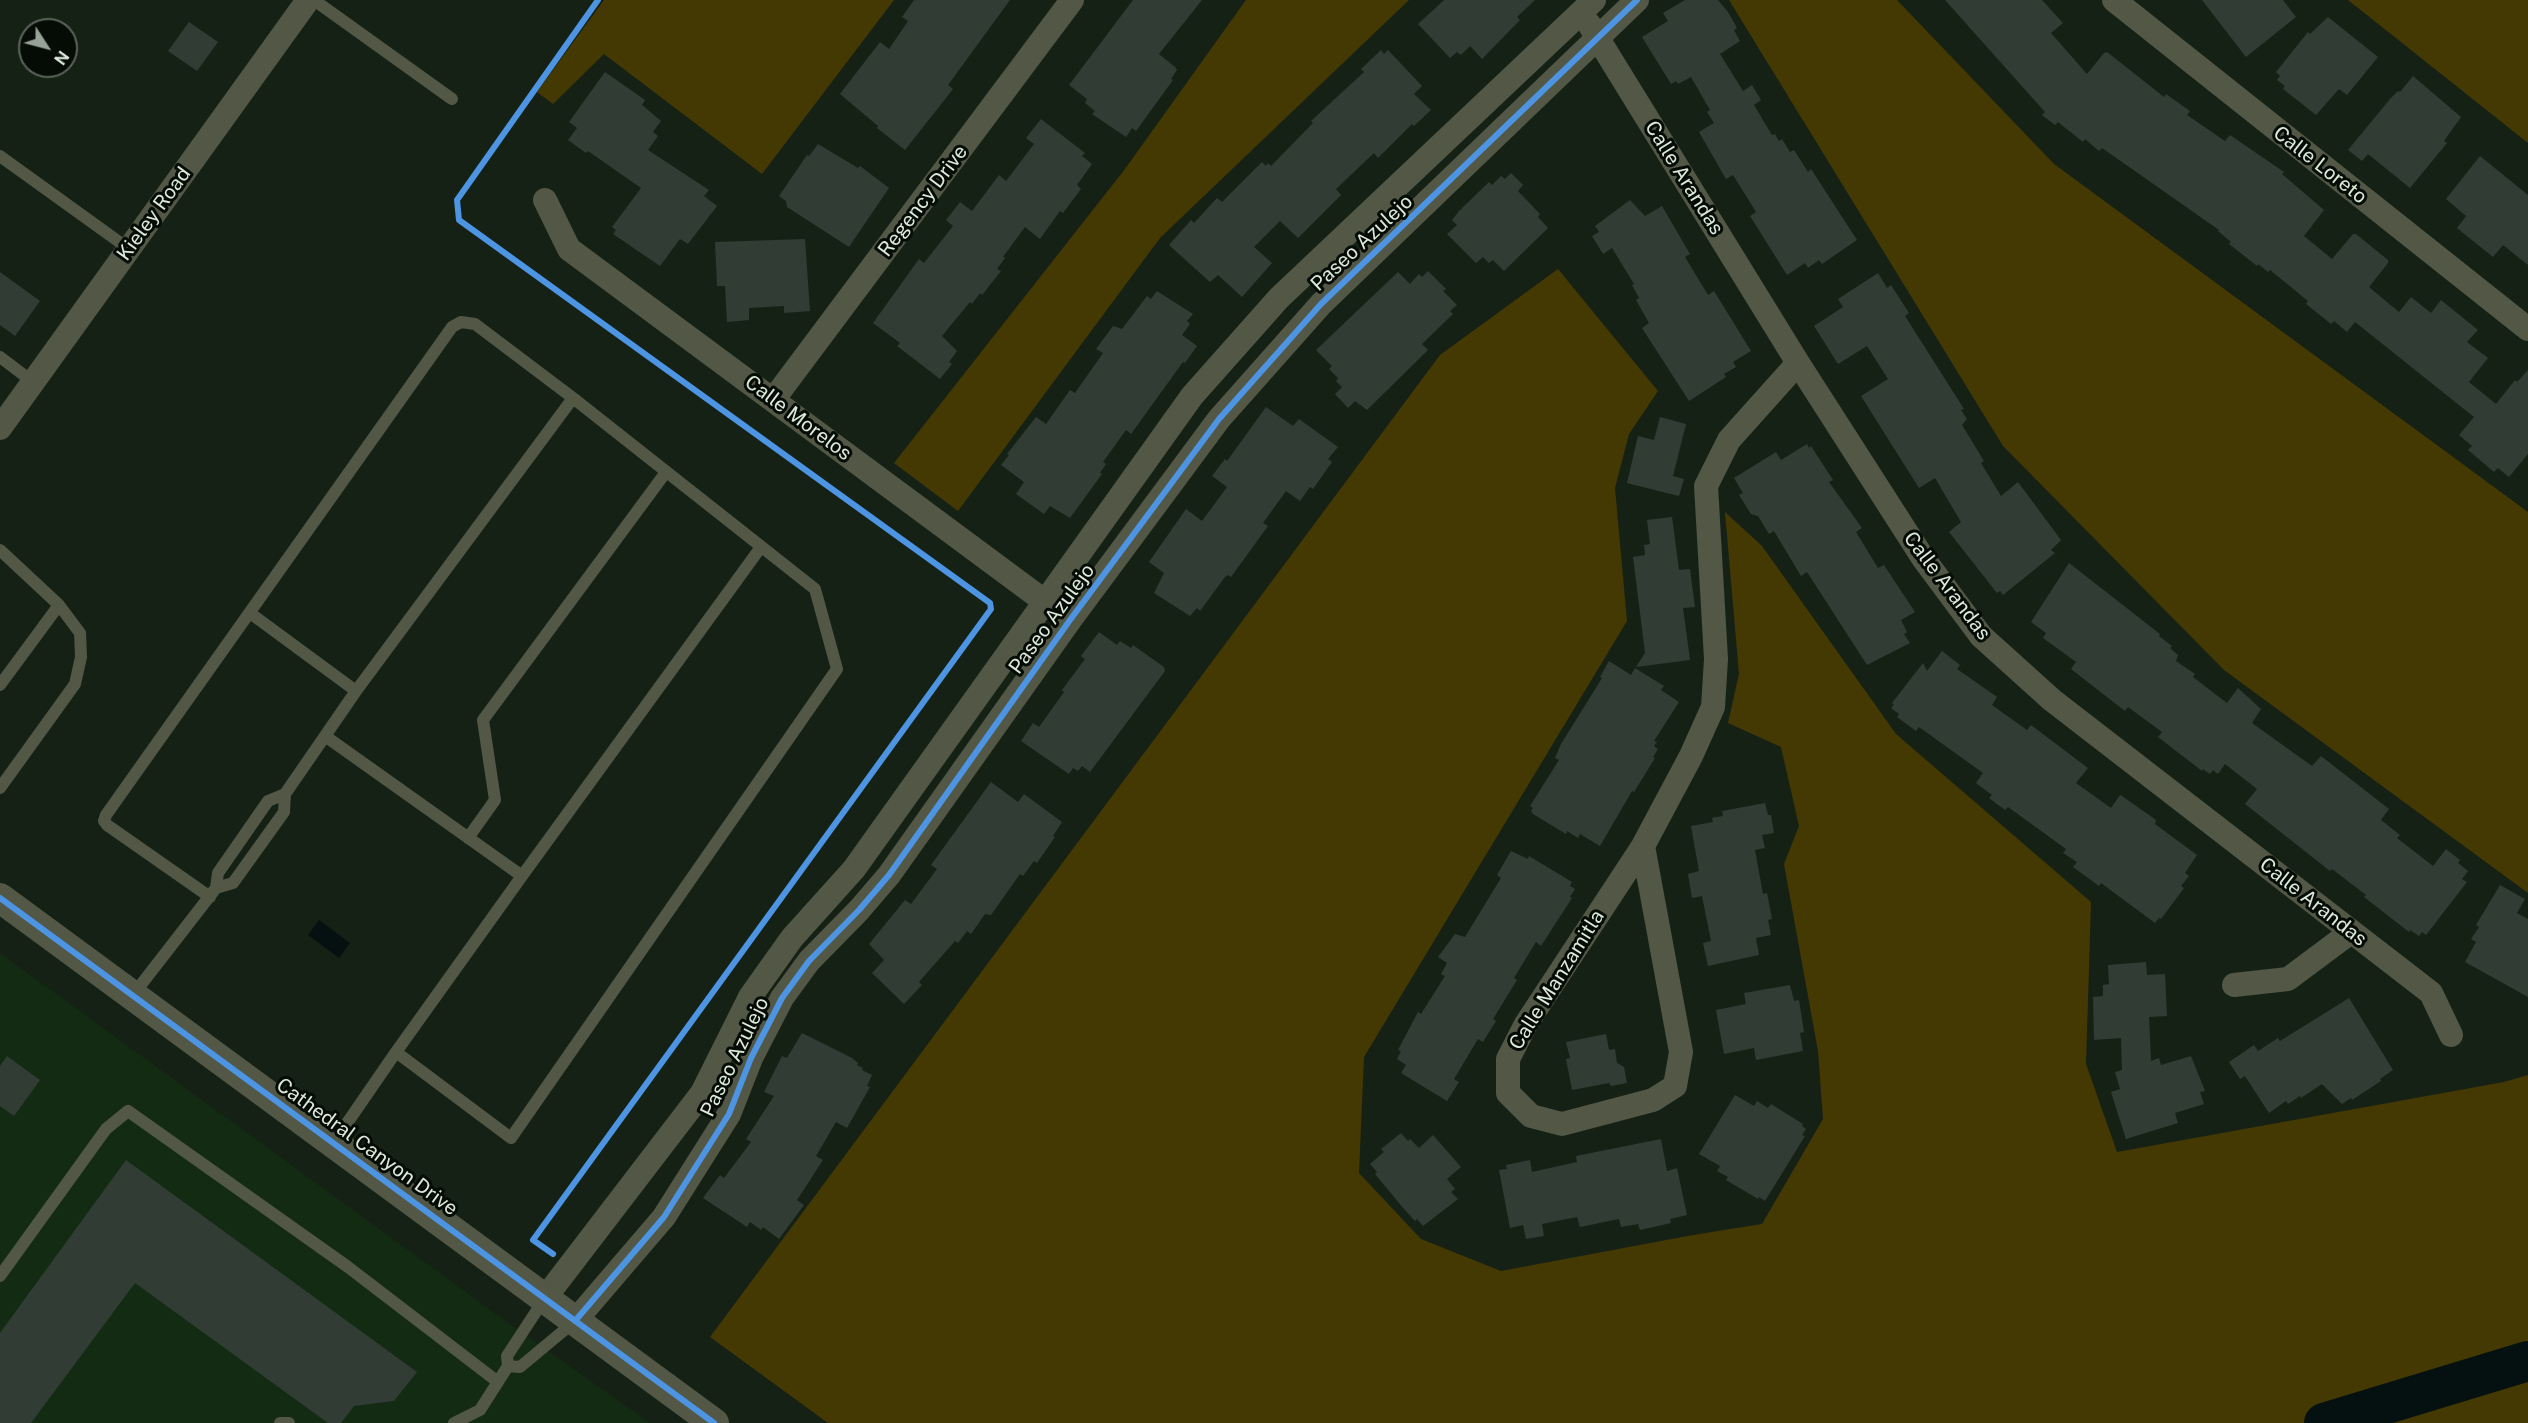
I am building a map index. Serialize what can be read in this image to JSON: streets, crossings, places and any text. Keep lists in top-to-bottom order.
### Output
{
  "streets": {
    "street": [
      "Calle Loreto",
      "Calle Arandas",
      "Regency Drive",
      "Kieley Road",
      "Paseo Azulejo",
      "Calle Morelos",
      "Calle Manzamitla",
      "Cathedral Canyon Drive"
    ]
  },
  "crossings": [
    ["Calle Arandas", "Paseo Azulejo"],
    ["Calle Arandas", "Calle Manzamitla"],
    ["Regency Drive", "Calle Morelos"],
    ["Paseo Azulejo", "Calle Morelos"],
    ["Paseo Azulejo", "Cathedral Canyon Drive"]
  ],
  "north": "bottom right"
}
